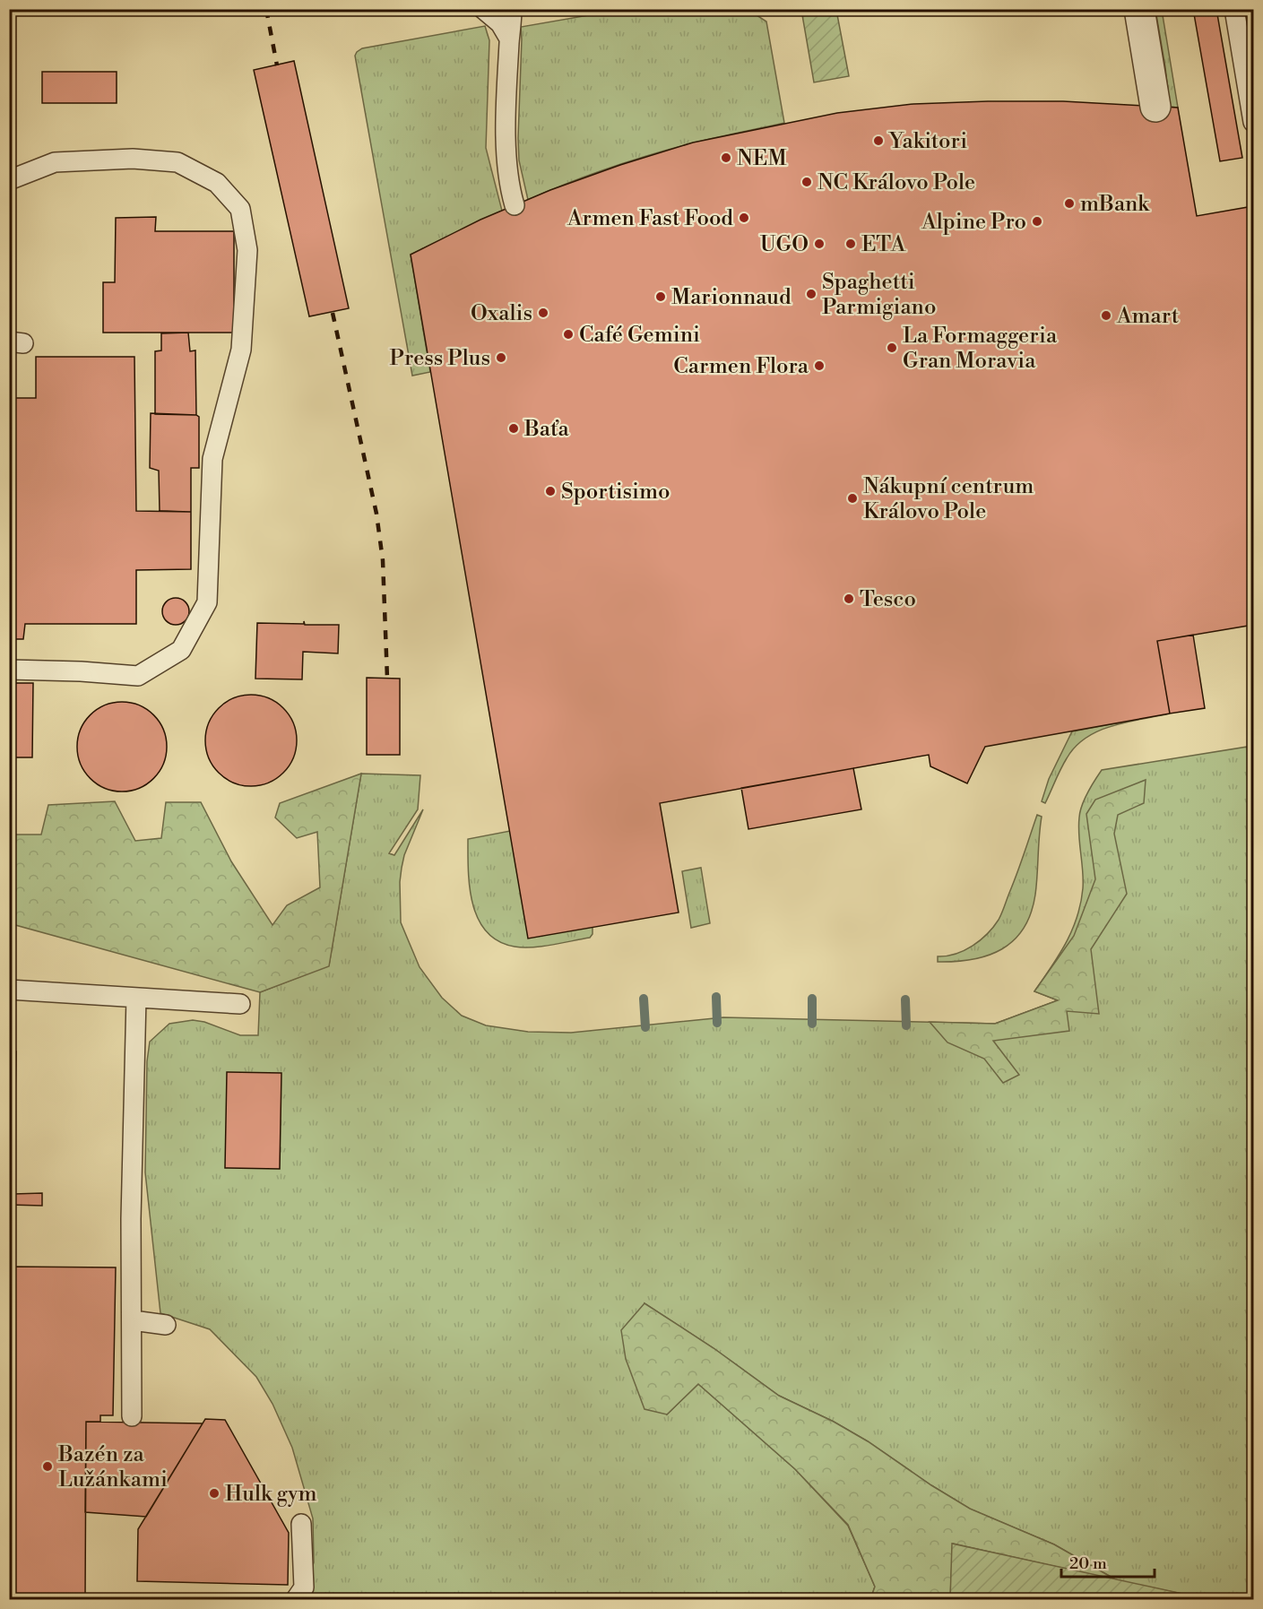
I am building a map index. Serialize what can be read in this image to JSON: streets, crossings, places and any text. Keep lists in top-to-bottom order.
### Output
{
  "places": [
    "Yakitori",
    "NEM",
    "NC Královo Pole",
    "mBank",
    "Armen Fast Food",
    "Alpine Pro",
    "UGO",
    "ETA",
    "Spaghetti Parmigiano",
    "Marionnaud",
    "Oxalis",
    "Amart",
    "Café Gemini",
    "La Formaggeria Gran Moravia",
    "Press Plus",
    "Carmen Flora",
    "Baťa",
    "Sportisimo",
    "Nákupní centrum Královo Pole",
    "Tesco",
    "Bazén za Lužánkami",
    "Hulk gym"
  ],
  "scale_bar": "20 m"
}
